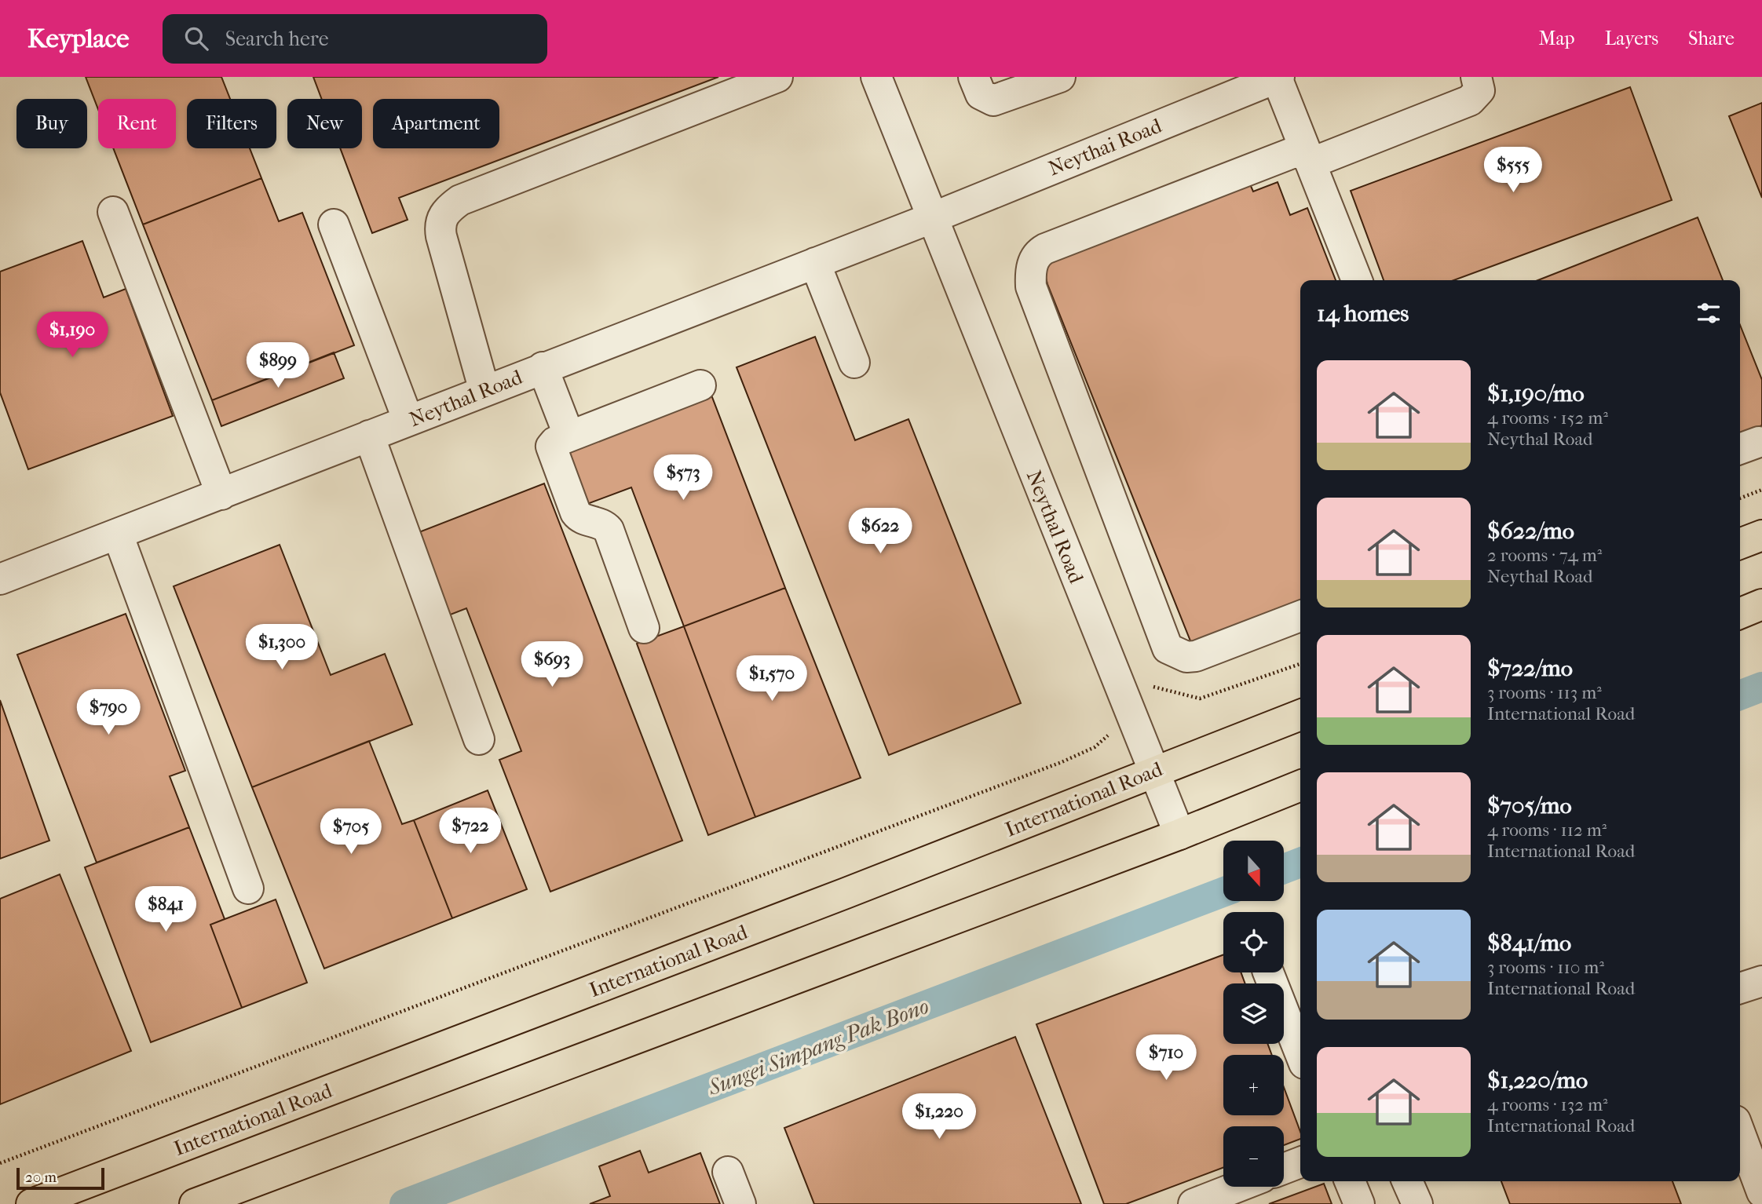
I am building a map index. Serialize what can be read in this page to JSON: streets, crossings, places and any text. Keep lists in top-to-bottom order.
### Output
{
  "streets": {
    "main road": ["International Road"],
    "street": ["Neythai Road", "Neythal Road"]
  },
  "crossings": [
    ["Neythai Road", "Neythal Road"],
    ["Neythal Road", "International Road"]
  ],
  "water": ["Sungei Simpang Pak Bono"],
  "scale_bar": "20 m",
  "north": "bottom",
  "page": {
    "header": "Keyplace",
    "search": "Search here",
    "nav": ["Map", "Layers", "Share"],
    "chip": [
      "Buy",
      "Rent",
      "Filters",
      "New",
      "Apartment"
    ],
    "price": [
      "$555",
      "$1,190",
      "$899",
      "$573",
      "$622",
      "$1,300",
      "$693",
      "$1,570",
      "$790",
      "$722",
      "$705",
      "$841",
      "$710",
      "$1,220"
    ],
    "heading": "14 homes",
    "list": [
      {
        "name": "$1,190/mo",
        "note": "4 rooms · 152 m² · Neythal Road"
      },
      {
        "name": "$622/mo",
        "note": "2 rooms · 74 m² · Neythal Road"
      },
      {
        "name": "$722/mo",
        "note": "3 rooms · 113 m² · International Road"
      },
      {
        "name": "$705/mo",
        "note": "4 rooms · 112 m² · International Road"
      },
      {
        "name": "$841/mo",
        "note": "3 rooms · 110 m² · International Road"
      },
      {
        "name": "$1,220/mo",
        "note": "4 rooms · 132 m² · International Road"
      }
    ],
    "map_buttons": ["+", "−"],
    "scale": "20 m"
  }
}
